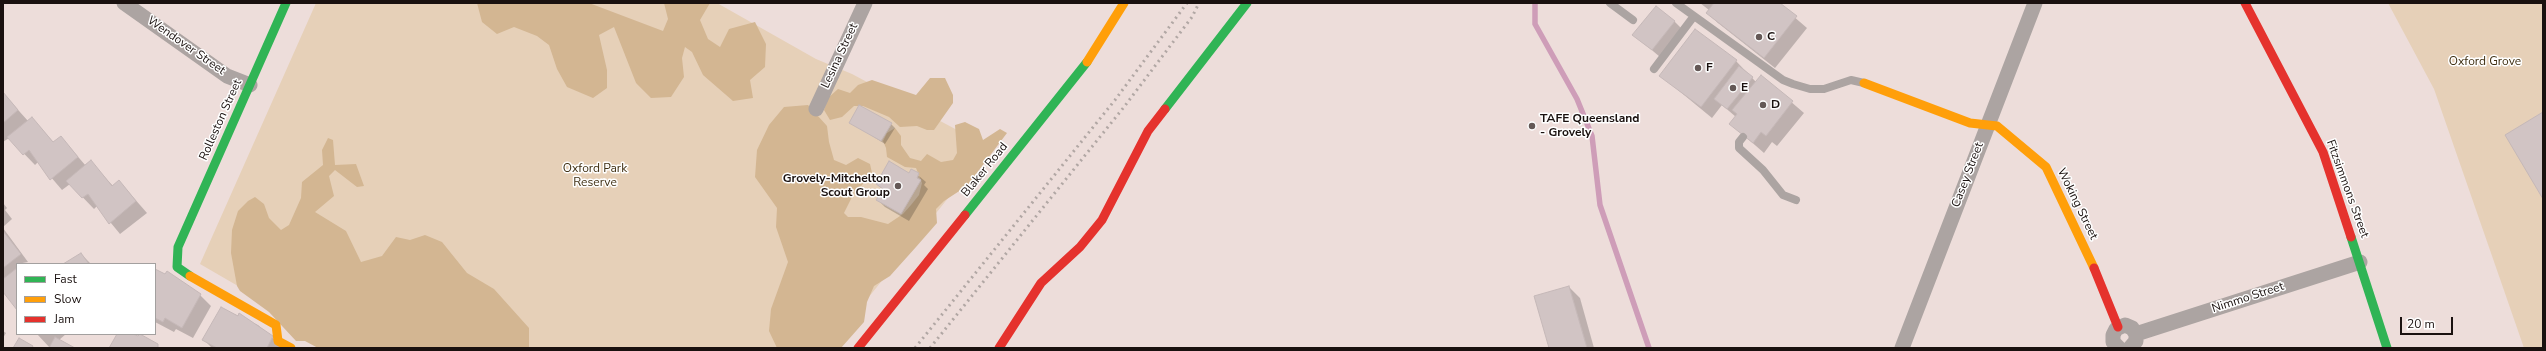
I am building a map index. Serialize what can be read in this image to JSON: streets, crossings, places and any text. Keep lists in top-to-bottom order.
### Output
{
  "streets": {
    "street": [
      "Wendover Street",
      "Lesina Street",
      "Rolleston Street",
      "Blaker Road",
      "Casey Street",
      "Fitzsimmons Street",
      "Woking Street",
      "Nimmo Street"
    ]
  },
  "crossings": [
    ["Wendover Street", "Rolleston Street"],
    ["Casey Street", "Woking Street"],
    ["Fitzsimmons Street", "Nimmo Street"]
  ],
  "parks": ["Oxford Grove", "Oxford Park Reserve"],
  "places": [
    "C",
    "F",
    "E",
    "D",
    "TAFE Queensland - Grovely",
    "Grovely-Mitchelton Scout Group"
  ],
  "legend": ["Fast", "Slow", "Jam"],
  "scale_bar": "20 m"
}
